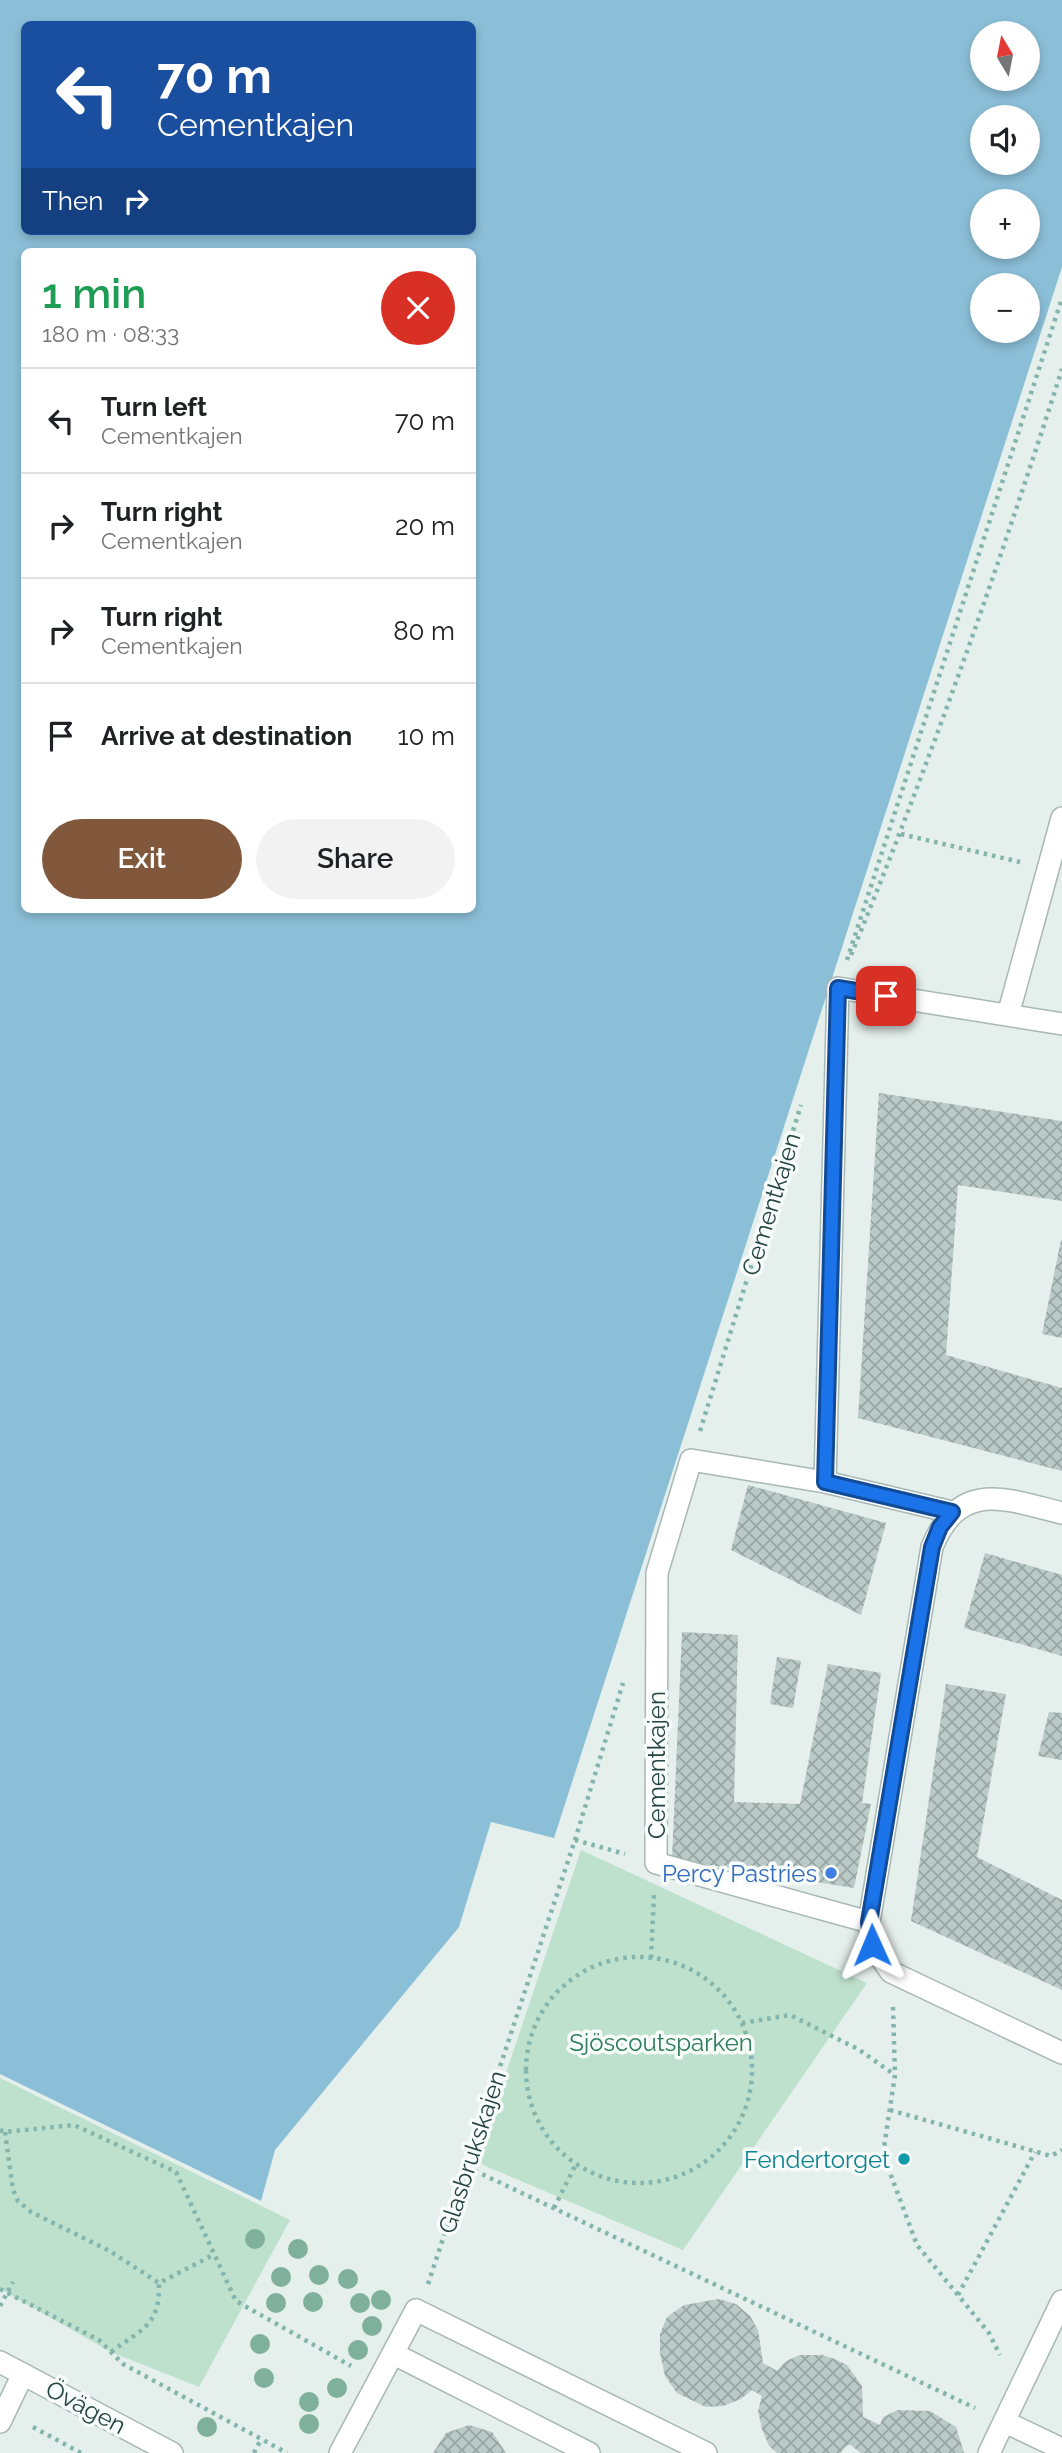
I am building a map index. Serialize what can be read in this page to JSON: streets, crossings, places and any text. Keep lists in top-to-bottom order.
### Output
{
  "streets": {
    "street": ["Cementkajen", "Övägen"],
    "path": ["Glasbrukskajen"]
  },
  "crossings": [
    ["Cementkajen", "Glasbrukskajen"]
  ],
  "parks": ["Sjöscoutsparken"],
  "places": ["Percy Pastries", "Fendertorget"],
  "north": "top",
  "page": {
    "map_buttons": ["+", "−"],
    "turn": ["70 m", "Cementkajen"],
    "then": "Then",
    "heading": ["1 min", "180 m · 08:33"],
    "list": [
      {
        "name": "Turn left",
        "note": "Cementkajen",
        "value": "70 m"
      },
      {
        "name": "Turn right",
        "note": "Cementkajen",
        "value": "20 m"
      },
      {
        "name": "Turn right",
        "note": "Cementkajen",
        "value": "80 m"
      },
      {
        "name": "Arrive at destination",
        "value": "10 m"
      }
    ],
    "buttons": ["Exit", "Share"]
  }
}
